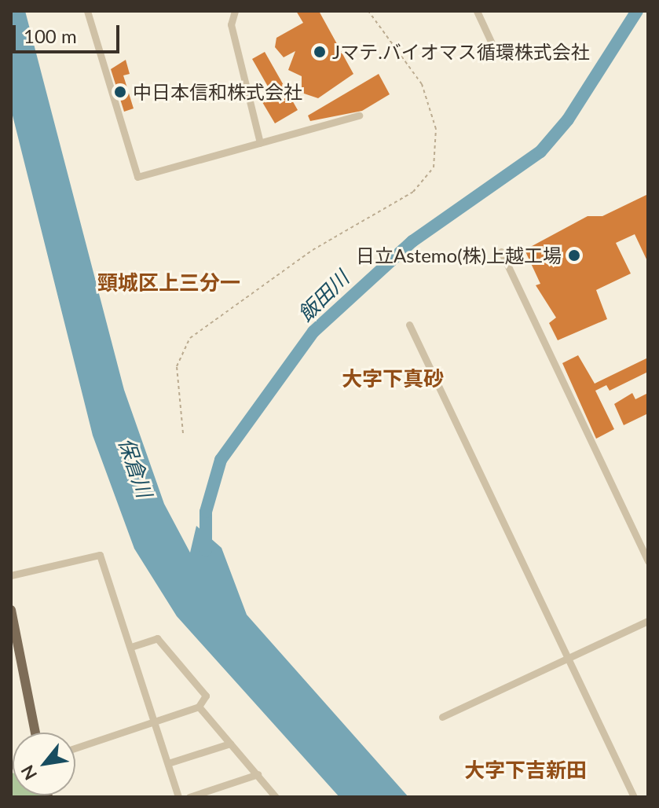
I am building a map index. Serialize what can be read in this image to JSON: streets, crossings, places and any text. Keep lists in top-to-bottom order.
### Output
{
  "districts": ["頸城区上三分一", "大字下真砂", "大字下吉新田"],
  "water": ["飯田川", "保倉川"],
  "places": ["Jマテ.バイオマス循環株式会社", "中日本信和株式会社", "日立Astemo(株)上越工場"],
  "scale_bar": "100 m",
  "north": "bottom left"
}
